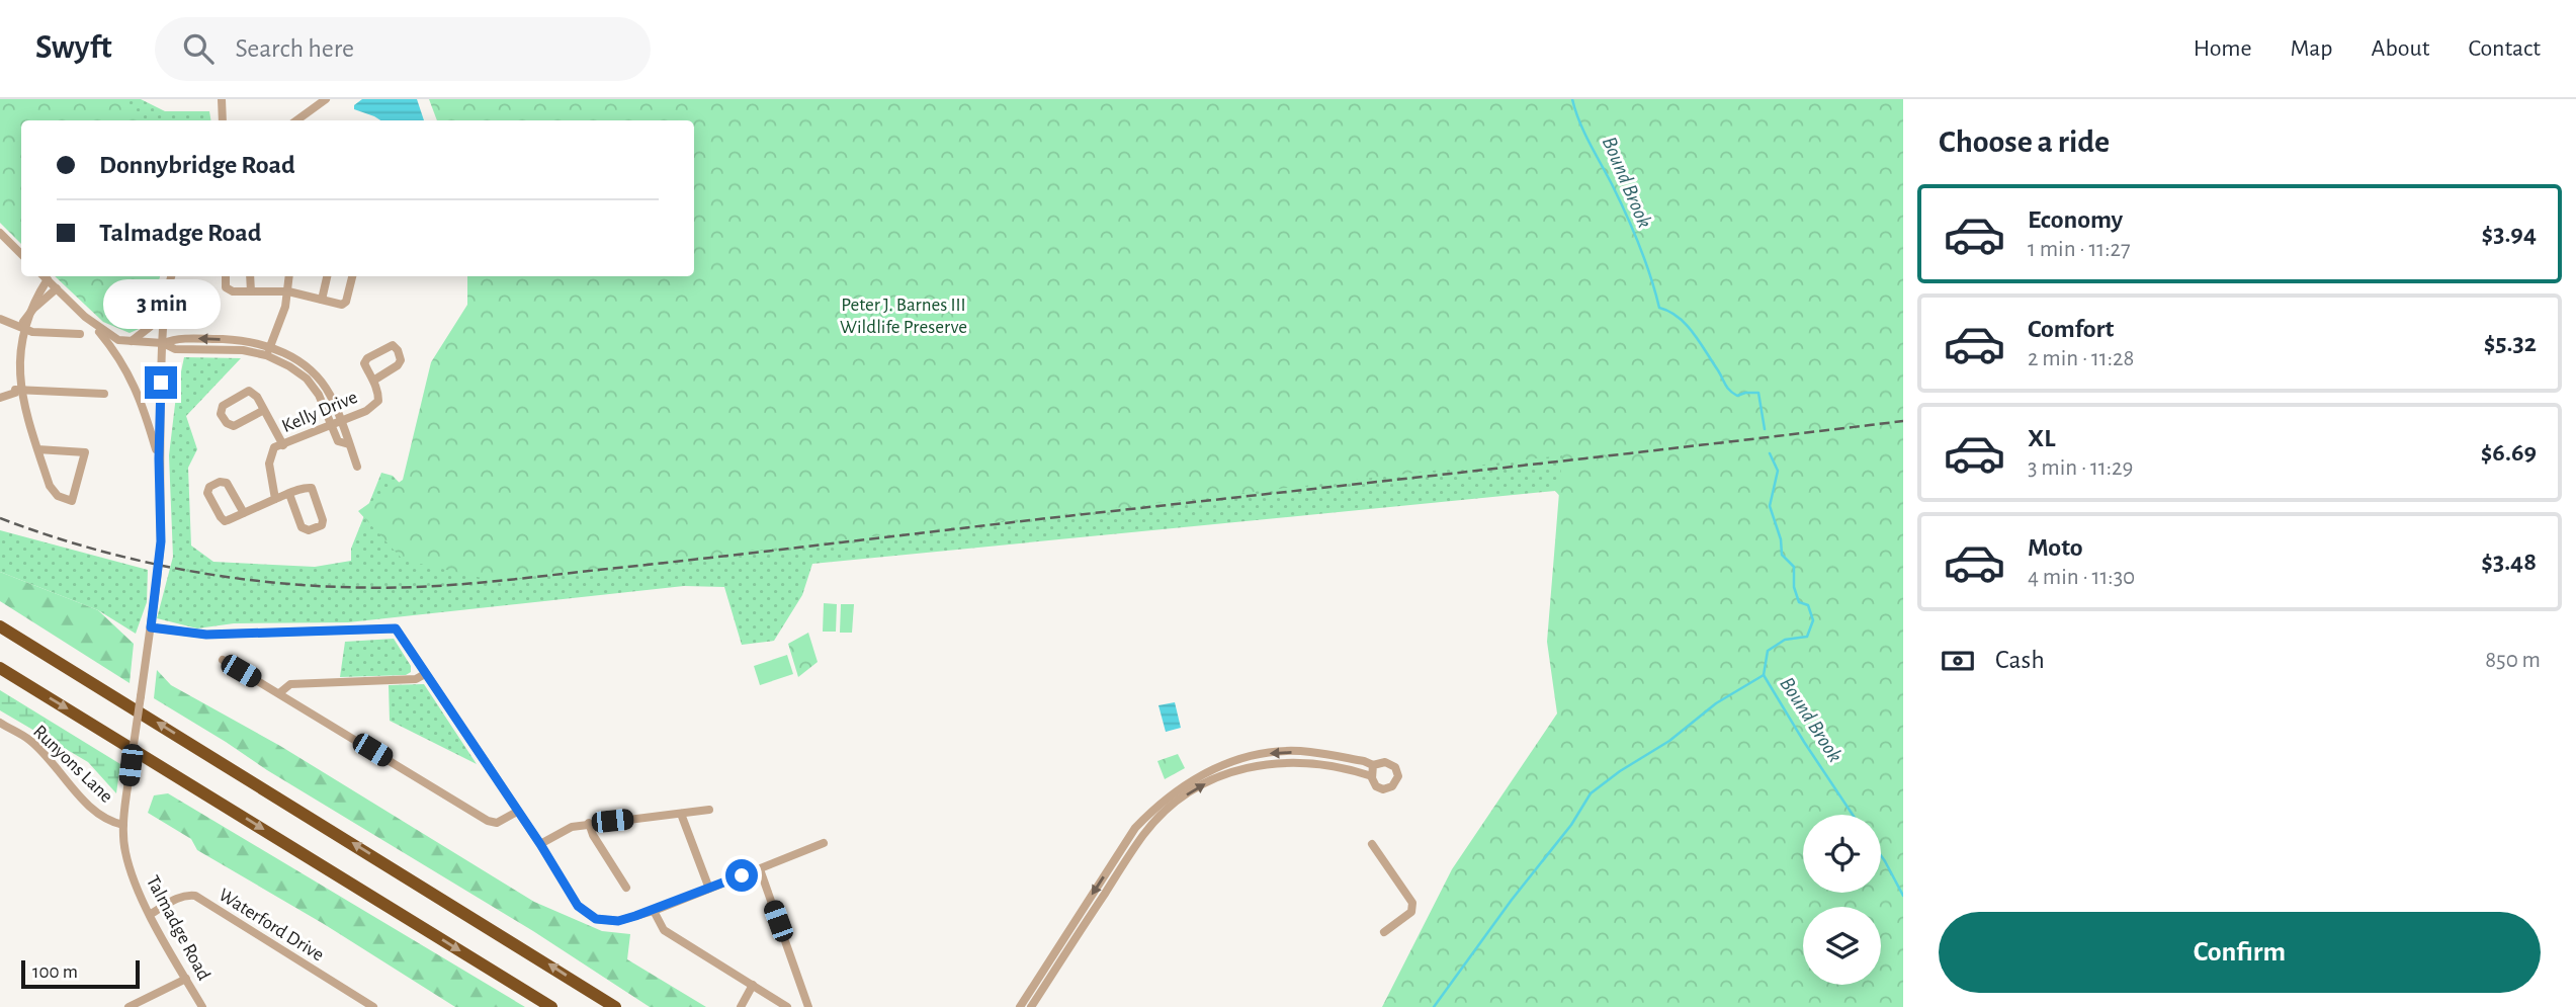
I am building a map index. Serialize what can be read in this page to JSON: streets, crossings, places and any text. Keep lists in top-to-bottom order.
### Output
{
  "streets": {
    "street": [
      "Kelly Drive",
      "Runyons Lane",
      "Waterford Drive",
      "Talmadge Road"
    ]
  },
  "crossings": [
    ["Runyons Lane", "Talmadge Road"],
    ["Waterford Drive", "Talmadge Road"]
  ],
  "water": ["Bound Brook"],
  "parks": ["Peter J. Barnes III Wildlife Preserve"],
  "scale_bar": "100 m",
  "page": {
    "header": "Swyft",
    "search": "Search here",
    "nav": [
      "Home",
      "Map",
      "About",
      "Contact"
    ],
    "heading": "Choose a ride",
    "banner": ["Donnybridge Road", "Talmadge Road"],
    "list": [
      {
        "name": "Economy",
        "note": "1 min · 11:27",
        "value": "$3.94"
      },
      {
        "name": "Comfort",
        "note": "2 min · 11:28",
        "value": "$5.32"
      },
      {
        "name": "XL",
        "note": "3 min · 11:29",
        "value": "$6.69"
      },
      {
        "name": "Moto",
        "note": "4 min · 11:30",
        "value": "$3.48"
      }
    ],
    "bubble": "3 min",
    "pay": ["Cash", "850 m"],
    "buttons": "Confirm",
    "scale": "100 m"
  }
}
